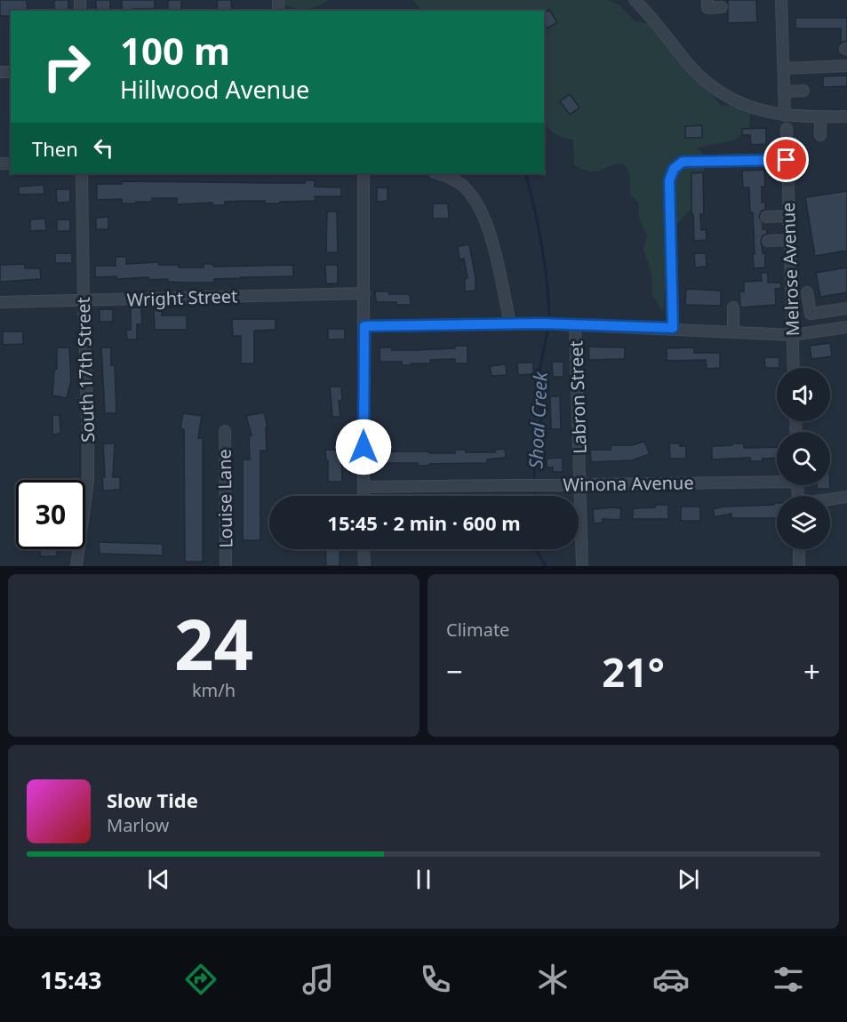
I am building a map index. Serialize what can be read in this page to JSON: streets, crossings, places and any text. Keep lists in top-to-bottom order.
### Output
{
  "streets": {
    "street": [
      "Melrose Avenue",
      "Wright Street",
      "South 17th Street",
      "Labron Street",
      "Winona Avenue",
      "Louise Lane"
    ]
  },
  "crossings": [
    ["Wright Street", "South 17th Street"],
    ["Labron Street", "Winona Avenue"]
  ],
  "water": ["Shoal Creek"],
  "page": {
    "turn": ["100 m", "Hillwood Avenue"],
    "then": "Then",
    "limit": "30",
    "trip": "15:45 · 2 min · 600 m",
    "tile": [
      ["24", "km/h"],
      "Climate"
    ],
    "heat": ["−", "21°", "+"],
    "song": ["Slow Tide", "Marlow"],
    "tabs": "15:43"
  }
}
